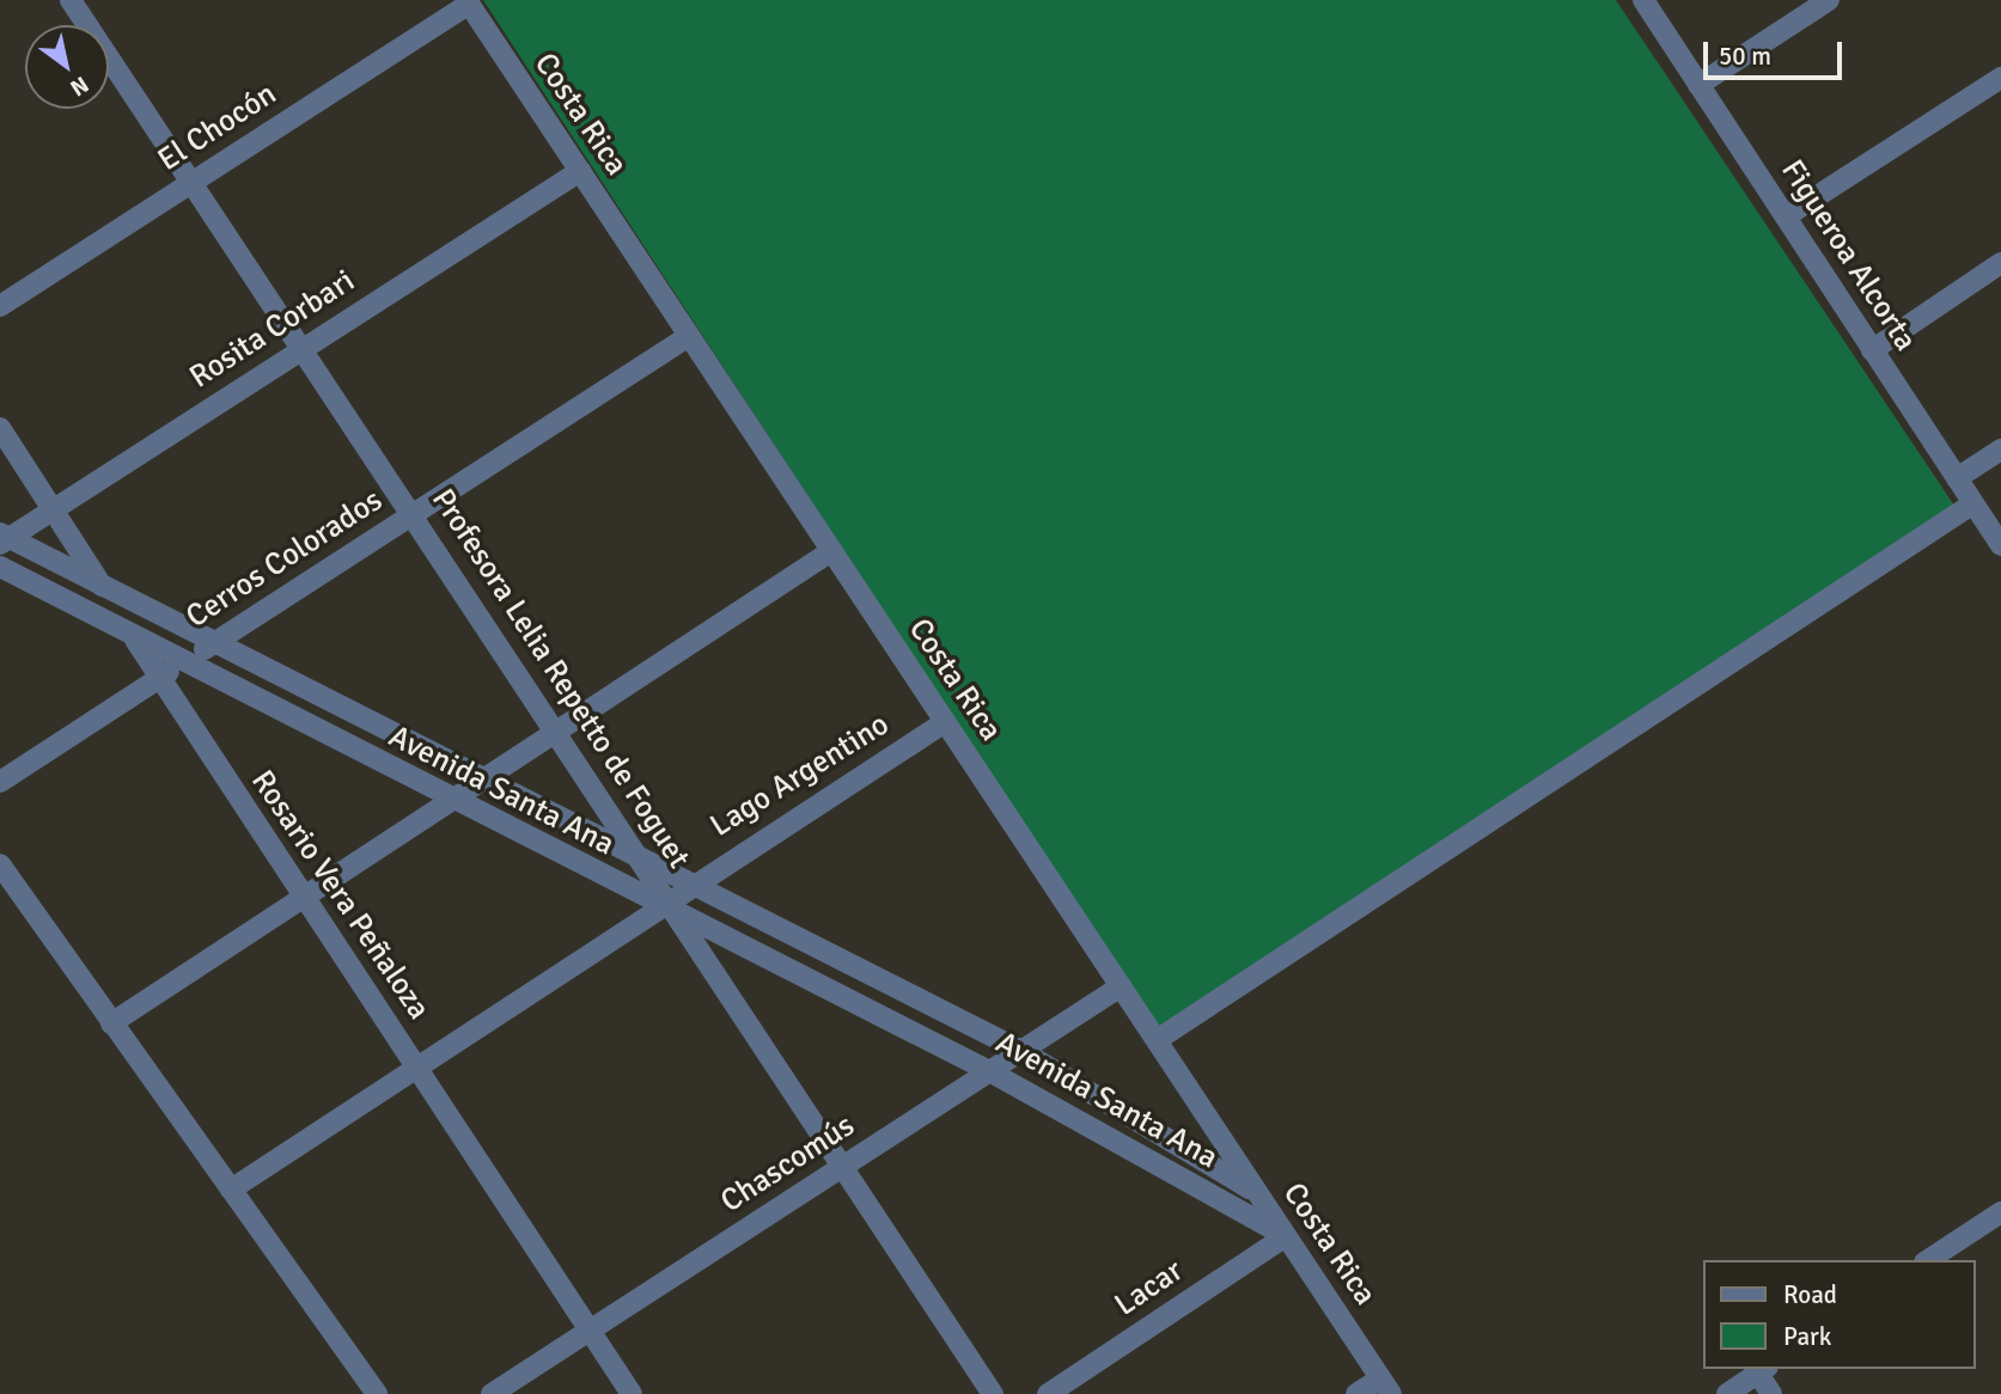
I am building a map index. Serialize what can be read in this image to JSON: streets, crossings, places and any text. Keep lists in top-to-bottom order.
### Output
{
  "streets": {
    "street": [
      "Costa Rica",
      "El Chocón",
      "Figueroa Alcorta",
      "Rosita Corbari",
      "Cerros Colorados",
      "Profesora Lelia Repetto de Foguet",
      "Lago Argentino",
      "Avenida Santa Ana",
      "Rosario Vera Peñaloza",
      "Chascomús",
      "Lacar"
    ]
  },
  "crossings": [
    ["Costa Rica", "El Chocón"],
    ["Costa Rica", "Rosita Corbari"],
    ["Costa Rica", "Cerros Colorados"],
    ["Costa Rica", "Lago Argentino"],
    ["Costa Rica", "Avenida Santa Ana"],
    ["Costa Rica", "Chascomús"],
    ["Costa Rica", "Lacar"],
    ["El Chocón", "Profesora Lelia Repetto de Foguet"],
    ["Rosita Corbari", "Profesora Lelia Repetto de Foguet"],
    ["Rosita Corbari", "Avenida Santa Ana"],
    ["Rosita Corbari", "Rosario Vera Peñaloza"],
    ["Cerros Colorados", "Profesora Lelia Repetto de Foguet"],
    ["Cerros Colorados", "Avenida Santa Ana"],
    ["Cerros Colorados", "Rosario Vera Peñaloza"],
    ["Profesora Lelia Repetto de Foguet", "Lago Argentino"],
    ["Profesora Lelia Repetto de Foguet", "Avenida Santa Ana"],
    ["Profesora Lelia Repetto de Foguet", "Chascomús"],
    ["Lago Argentino", "Avenida Santa Ana"],
    ["Lago Argentino", "Rosario Vera Peñaloza"],
    ["Avenida Santa Ana", "Rosario Vera Peñaloza"],
    ["Avenida Santa Ana", "Chascomús"],
    ["Avenida Santa Ana", "Lacar"],
    ["Rosario Vera Peñaloza", "Chascomús"]
  ],
  "legend": ["Road", "Park"],
  "scale_bar": "50 m",
  "north": "bottom right"
}
